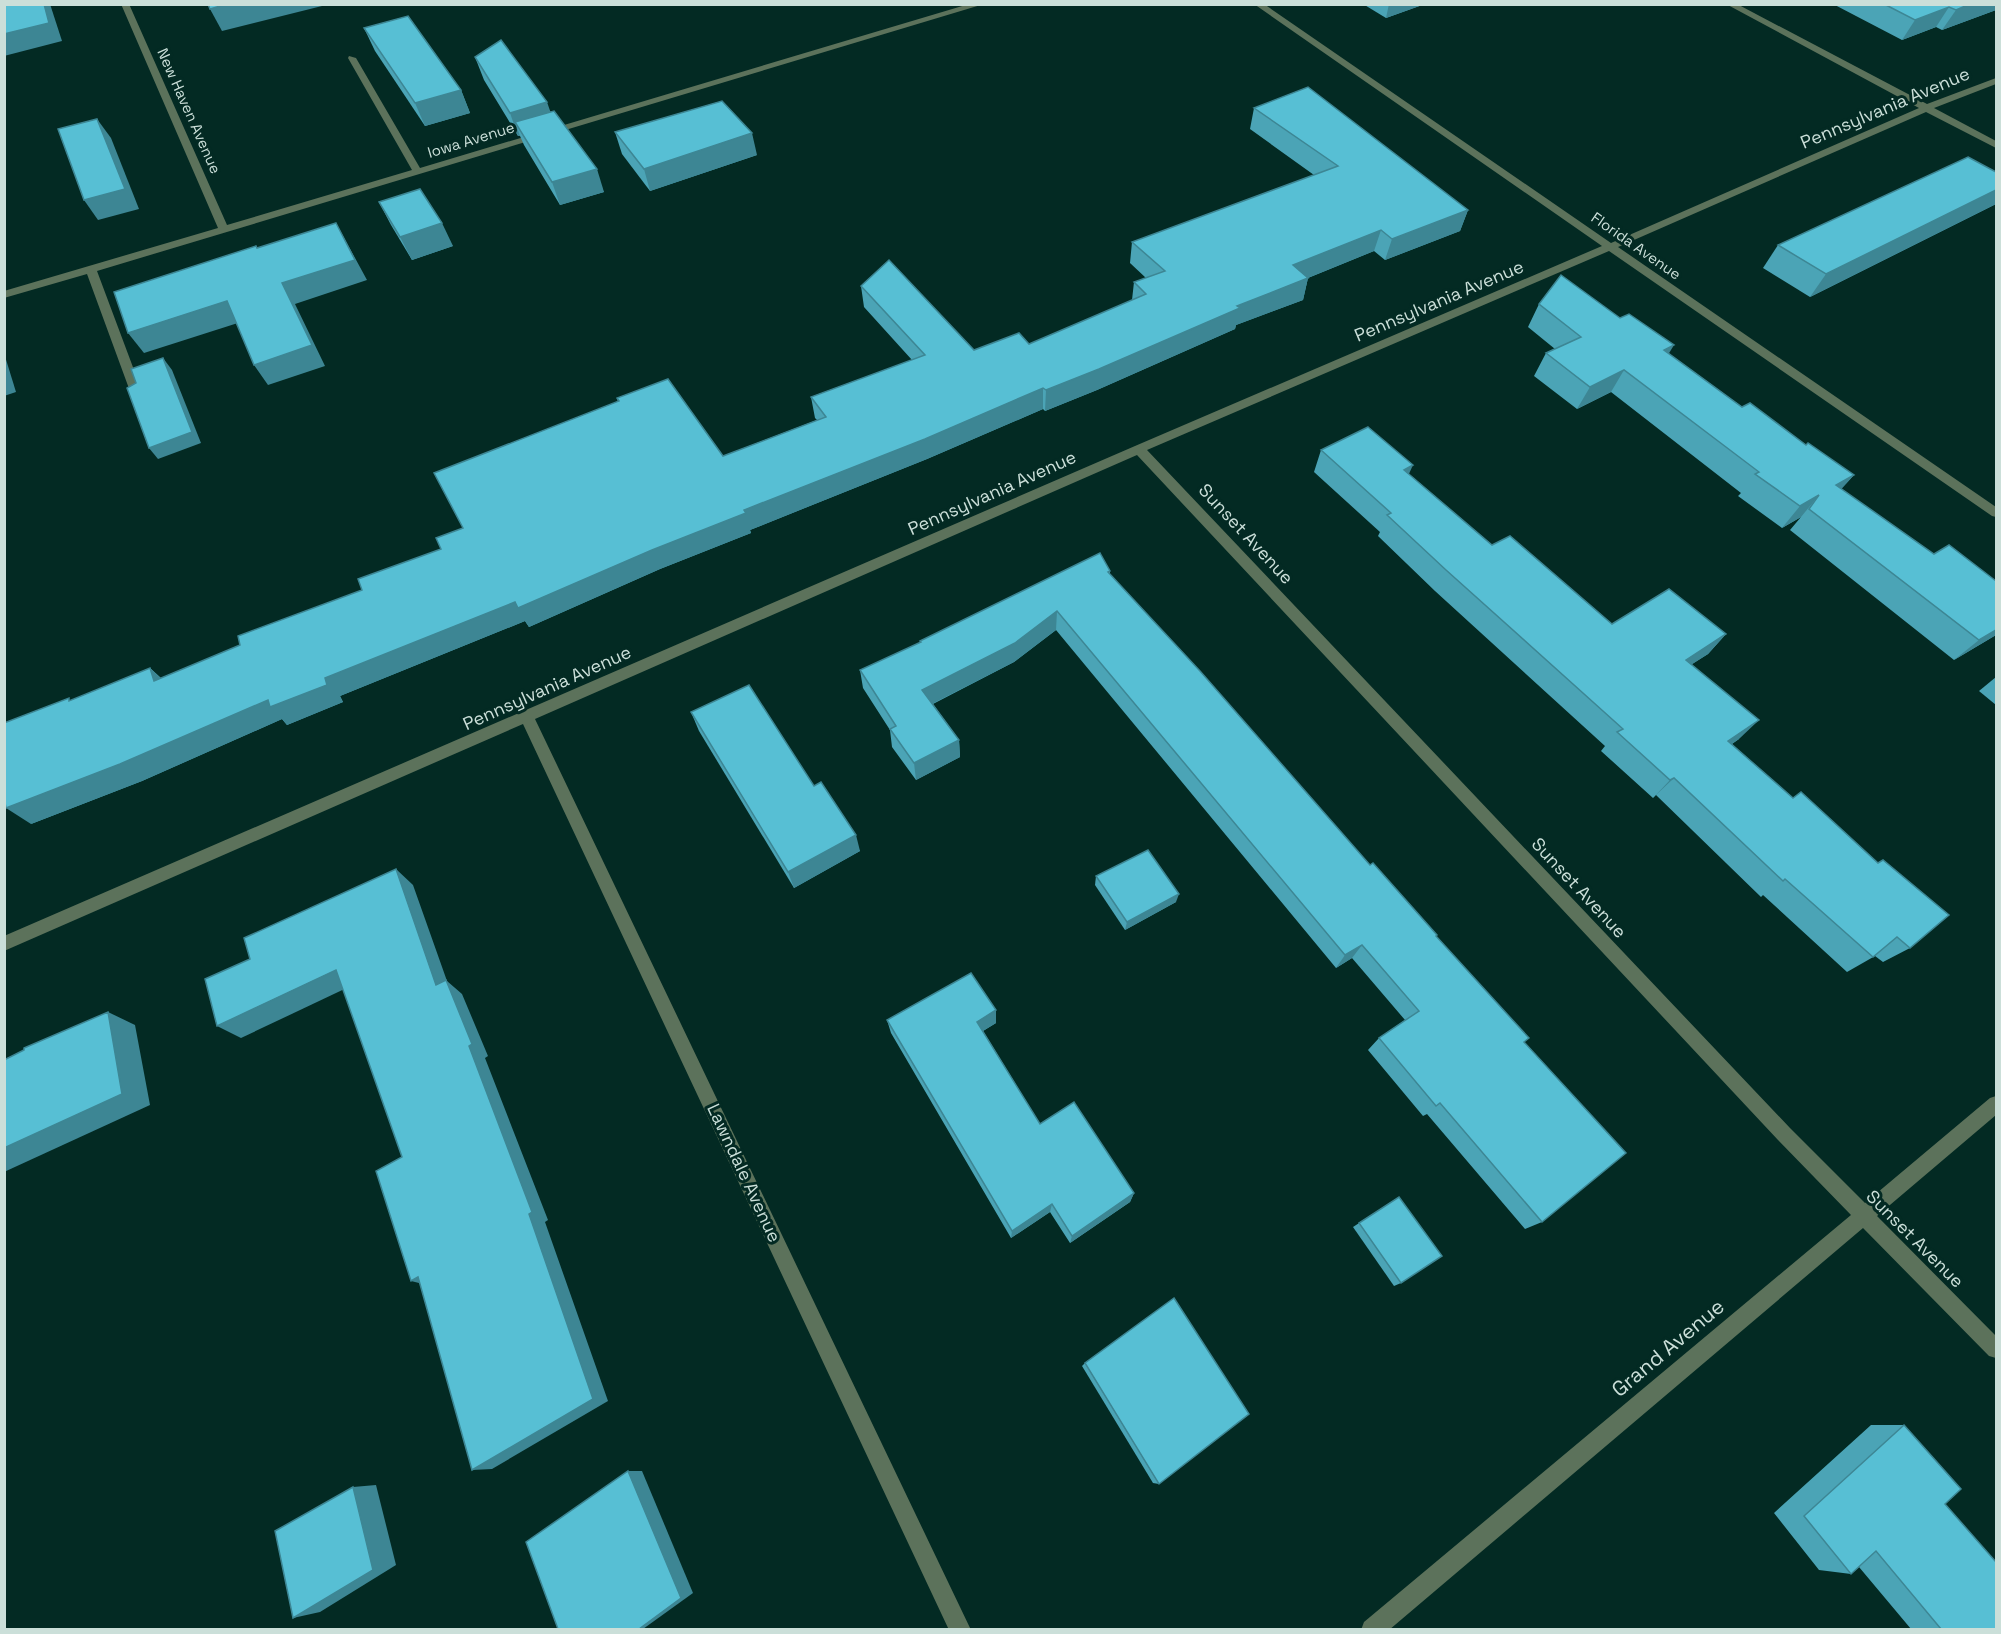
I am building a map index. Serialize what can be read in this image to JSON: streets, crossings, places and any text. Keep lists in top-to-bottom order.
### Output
{
  "streets": {
    "street": [
      "Pennsylvania Avenue",
      "New Haven Avenue",
      "Iowa Avenue",
      "Florida Avenue",
      "Sunset Avenue",
      "Lawndale Avenue",
      "Grand Avenue"
    ]
  },
  "crossings": [
    ["Pennsylvania Avenue", "Florida Avenue"],
    ["Pennsylvania Avenue", "Sunset Avenue"],
    ["Pennsylvania Avenue", "Lawndale Avenue"],
    ["New Haven Avenue", "Iowa Avenue"],
    ["Sunset Avenue", "Grand Avenue"]
  ]
}
